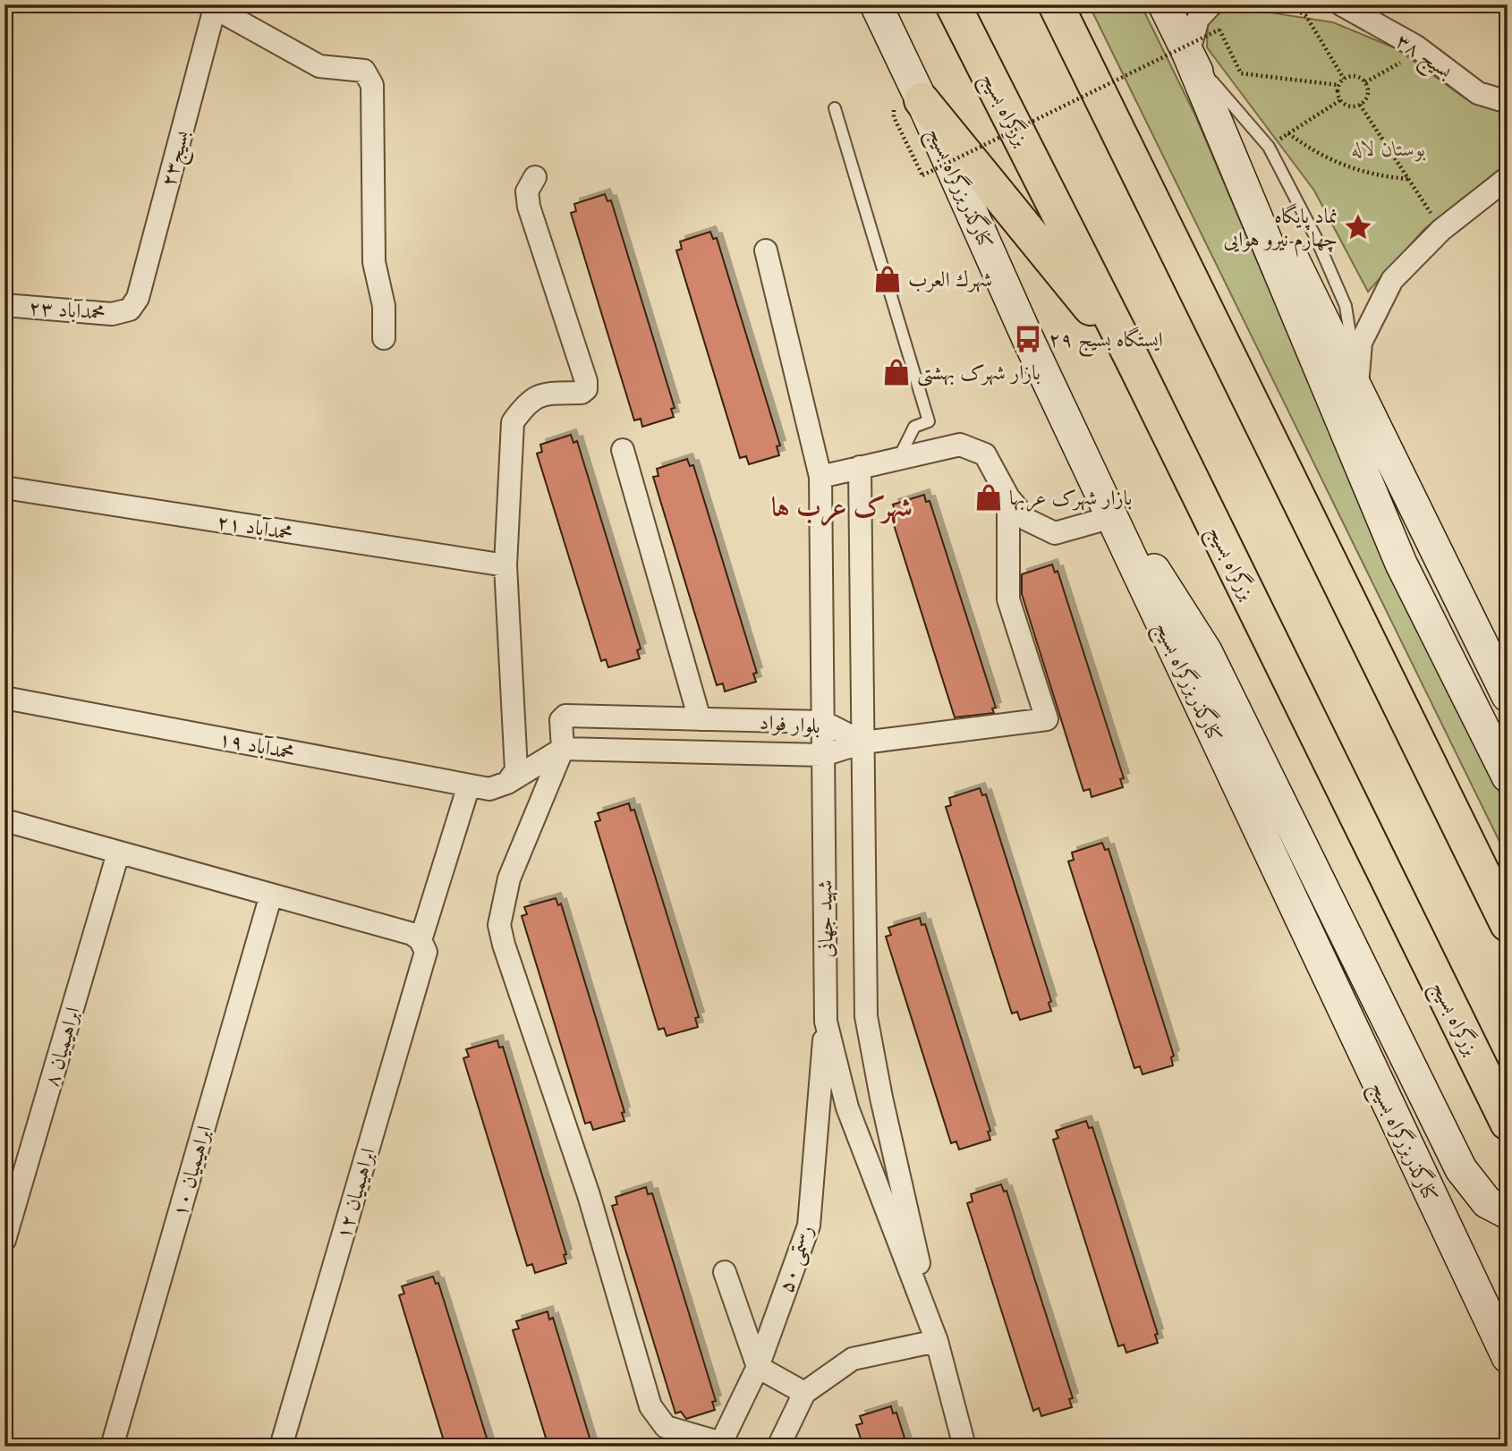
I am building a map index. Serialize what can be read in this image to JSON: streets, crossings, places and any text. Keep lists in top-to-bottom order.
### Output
{
  "streets": {
    "highway": ["بزرگراه بسیج"],
    "main road": ["کنارگذربزرگراه بسیج"],
    "street": [
      "بسیج ۳۸",
      "بسیج۲۳",
      "محمدآباد ۲۳",
      "محمدآباد ۲۱",
      "بلوار فواد",
      "محمدآباد ۱۹",
      "شهید جهانی",
      "ابراهیمیان ۸",
      "ابراهیمیان ۱۰",
      "ابراهیمیان ۱۲",
      "رستمی ۵۰"
    ]
  },
  "crossings": [
    ["بسیج۲۳", "محمدآباد ۲۳"],
    ["بلوار فواد", "شهید جهانی"],
    ["محمدآباد ۱۹", "ابراهیمیان ۱۲"],
    ["شهید جهانی", "رستمی ۵۰"]
  ],
  "districts": ["شهرک عرب ها"],
  "parks": ["بوستان لاله"],
  "places": {
    "place": ["نماد پایگاه چهارم نیرو هوایی"],
    "shop": ["شهرك العرب", "بازار شهرک بهشتی", "بازار شهرک عربها"],
    "bus stop": ["ایستگاه بسیج ۲۹"]
  }
}
